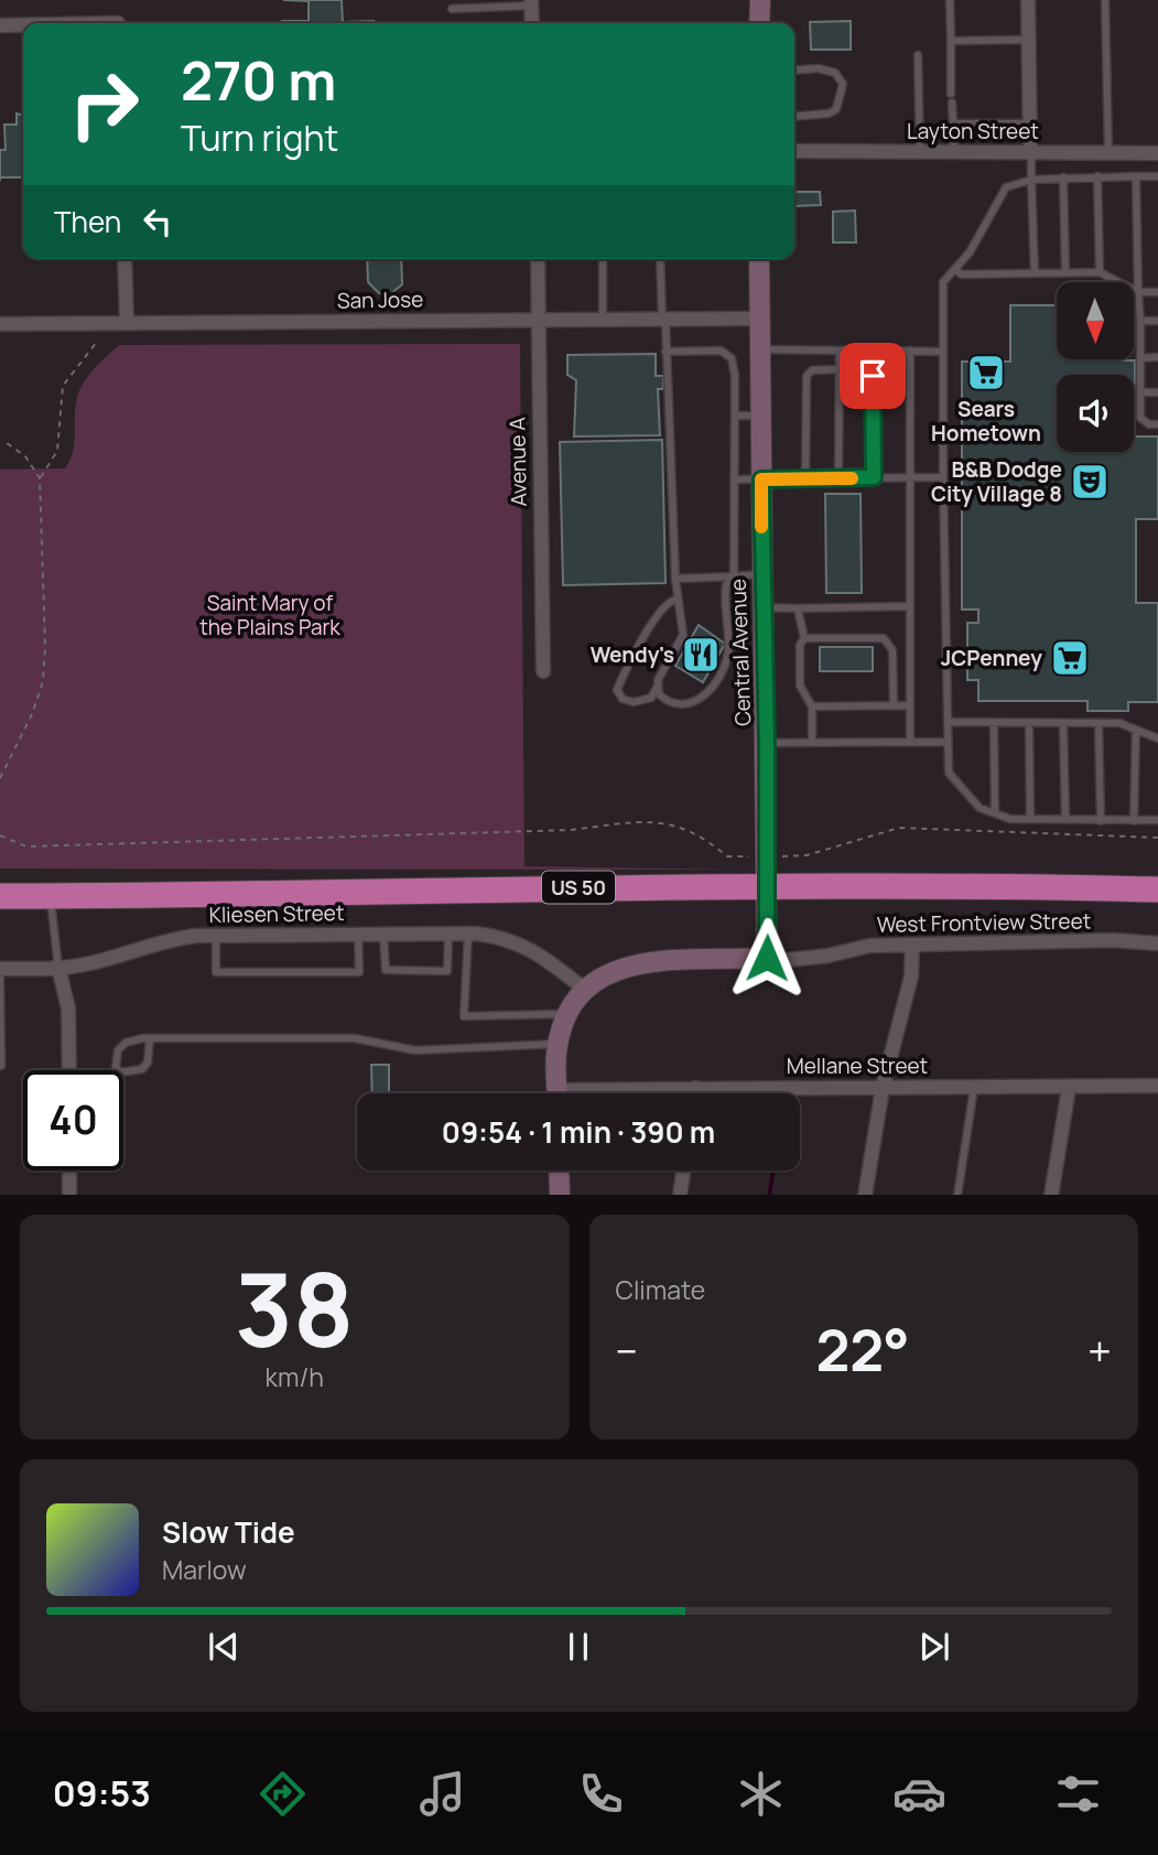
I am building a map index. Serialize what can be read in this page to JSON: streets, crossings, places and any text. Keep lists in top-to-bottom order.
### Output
{
  "streets": {
    "highway": ["US 50"],
    "street": [
      "Layton Street",
      "San Jose",
      "Avenue A",
      "Central Avenue",
      "Kliesen Street",
      "West Frontview Street",
      "Mellane Street"
    ]
  },
  "crossings": [
    ["San Jose", "Avenue A"],
    ["San Jose", "Central Avenue"],
    ["Central Avenue", "US 50"],
    ["Central Avenue", "West Frontview Street"]
  ],
  "parks": ["Saint Mary of the Plains Park"],
  "places": {
    "supermarket": ["Sears Hometown", "JCPenney"],
    "theatre": ["B&B Dodge City Village 8"],
    "restaurant": ["Wendy's"]
  },
  "north": "bottom",
  "page": {
    "turn": ["270 m", "Turn right"],
    "then": "Then",
    "limit": "40",
    "trip": "09:54 · 1 min · 390 m",
    "tile": [
      ["38", "km/h"],
      "Climate"
    ],
    "heat": ["−", "22°", "+"],
    "song": ["Slow Tide", "Marlow"],
    "tabs": "09:53"
  }
}
